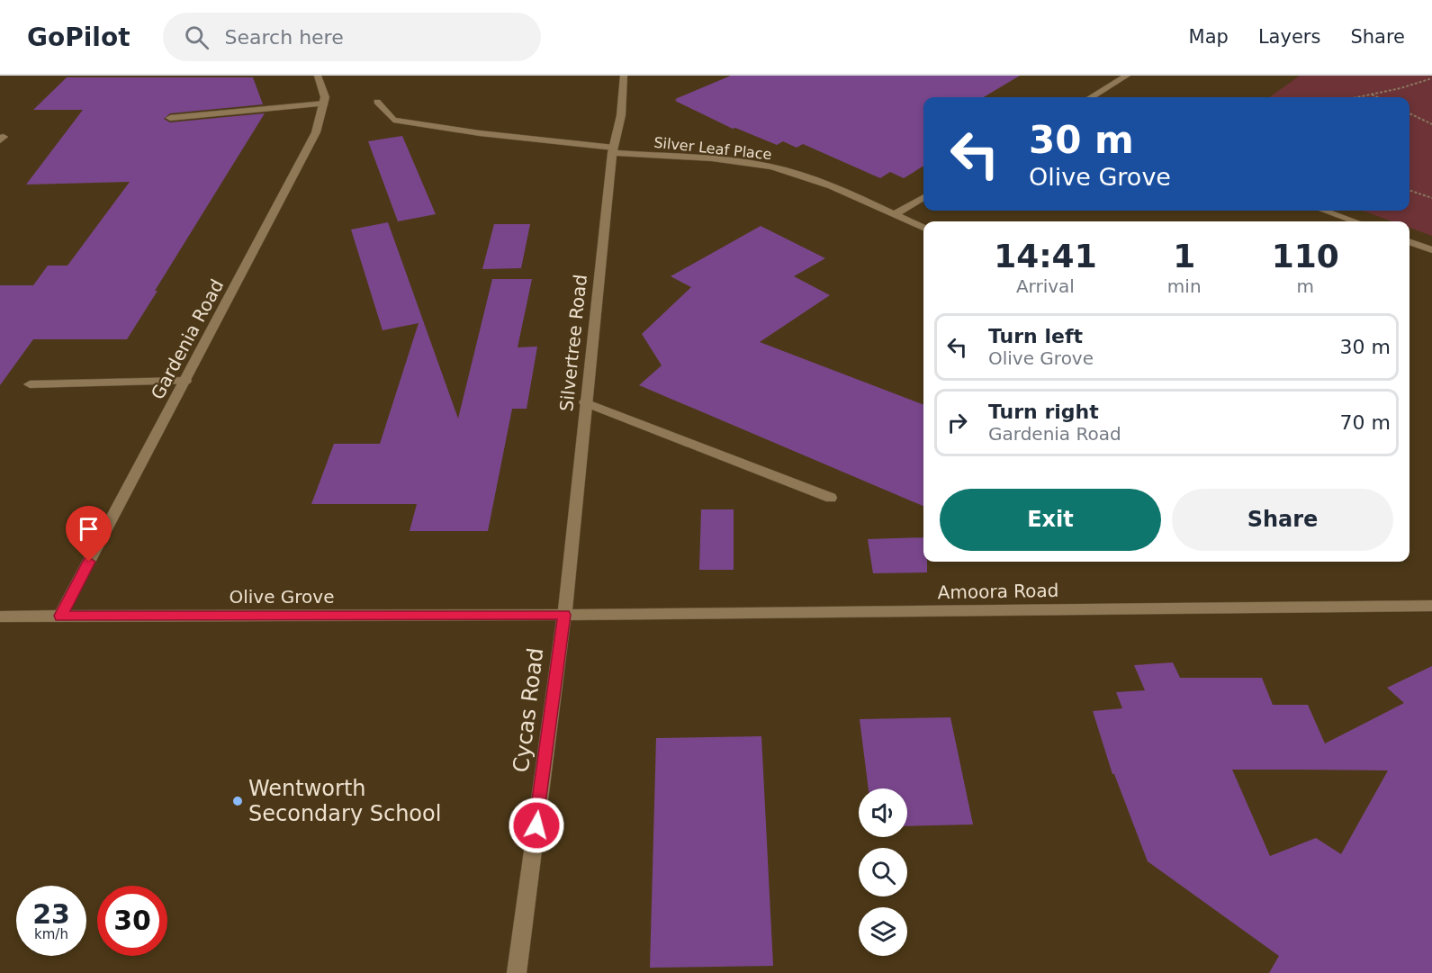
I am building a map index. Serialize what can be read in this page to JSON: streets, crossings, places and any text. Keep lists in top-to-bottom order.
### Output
{
  "streets": {
    "street": [
      "Silver Leaf Place",
      "Gardenia Road",
      "Silvertree Road",
      "Amoora Road",
      "Olive Grove",
      "Cycas Road"
    ]
  },
  "crossings": [
    ["Silver Leaf Place", "Silvertree Road"],
    ["Gardenia Road", "Olive Grove"],
    ["Silvertree Road", "Amoora Road"],
    ["Silvertree Road", "Olive Grove"],
    ["Silvertree Road", "Cycas Road"],
    ["Amoora Road", "Olive Grove"],
    ["Amoora Road", "Cycas Road"],
    ["Olive Grove", "Cycas Road"]
  ],
  "places": ["Wentworth Secondary School"],
  "page": {
    "header": "GoPilot",
    "search": "Search here",
    "nav": ["Map", "Layers", "Share"],
    "turn": ["30 m", "Olive Grove"],
    "eta": [
      "14:41",
      "Arrival",
      "1",
      "min",
      "110",
      "m"
    ],
    "list": [
      {
        "name": "Turn left",
        "note": "Olive Grove",
        "value": "30 m"
      },
      {
        "name": "Turn right",
        "note": "Gardenia Road",
        "value": "70 m"
      }
    ],
    "buttons": ["Exit", "Share"],
    "speed": "23 km/h",
    "limit": "30"
  }
}
